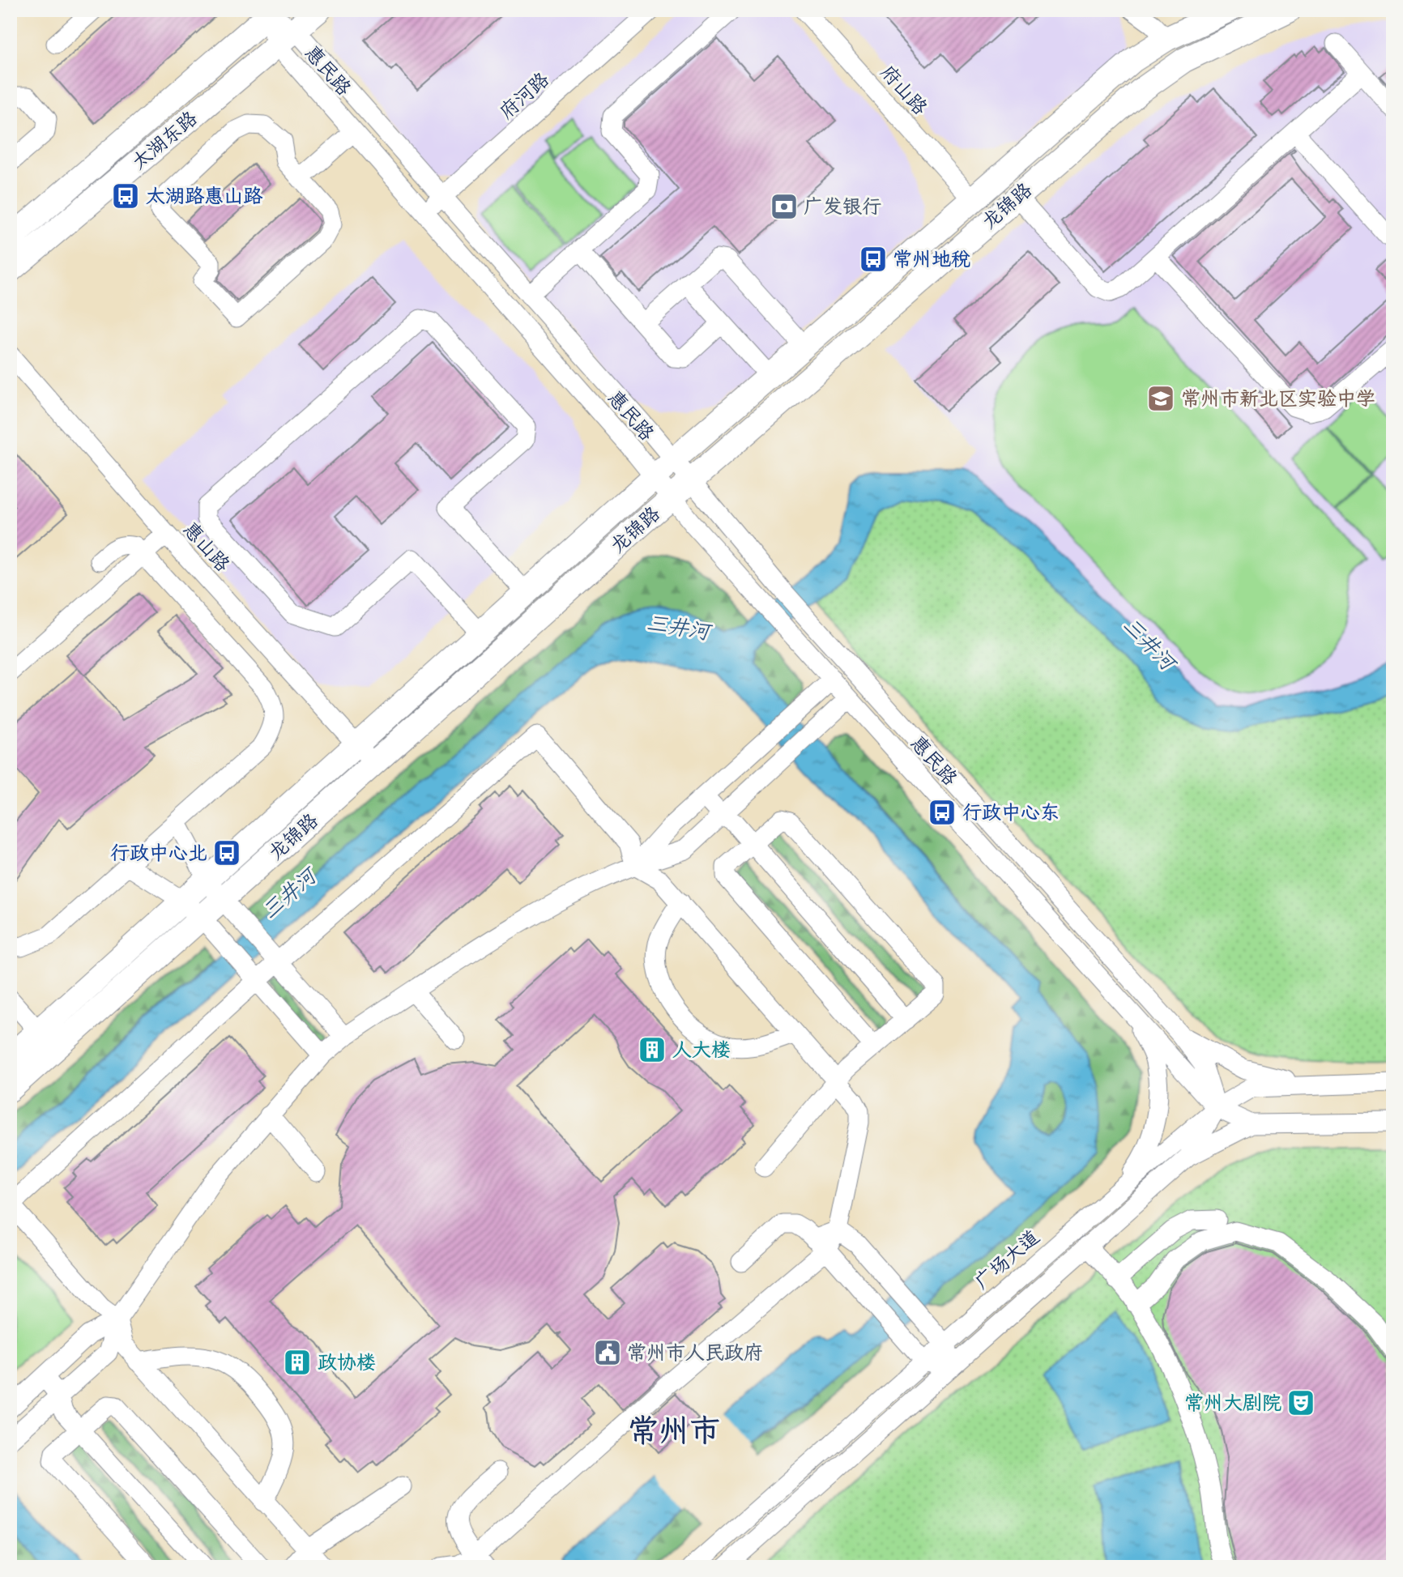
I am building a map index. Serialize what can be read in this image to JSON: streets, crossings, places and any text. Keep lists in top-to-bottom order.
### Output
{
  "streets": {
    "main road": ["太湖东路", "龙锦路"],
    "street": [
      "惠民路",
      "府山路",
      "府河路",
      "惠山路",
      "广场大道"
    ]
  },
  "crossings": [
    ["惠民路", "府河路"],
    ["惠民路", "太湖东路"],
    ["惠民路", "龙锦路"],
    ["惠民路", "广场大道"],
    ["府山路", "龙锦路"],
    ["龙锦路", "惠山路"]
  ],
  "districts": ["常州市"],
  "water": ["三井河"],
  "places": {
    "bus stop": [
      "太湖路惠山路",
      "常州地税",
      "行政中心东",
      "行政中心北"
    ],
    "bank": ["广发银行"],
    "school or university": ["常州市新北区实验中学"],
    "building": ["人大楼", "政协楼"],
    "public building": ["常州市人民政府"],
    "theatre": ["常州大剧院"]
  }
}
